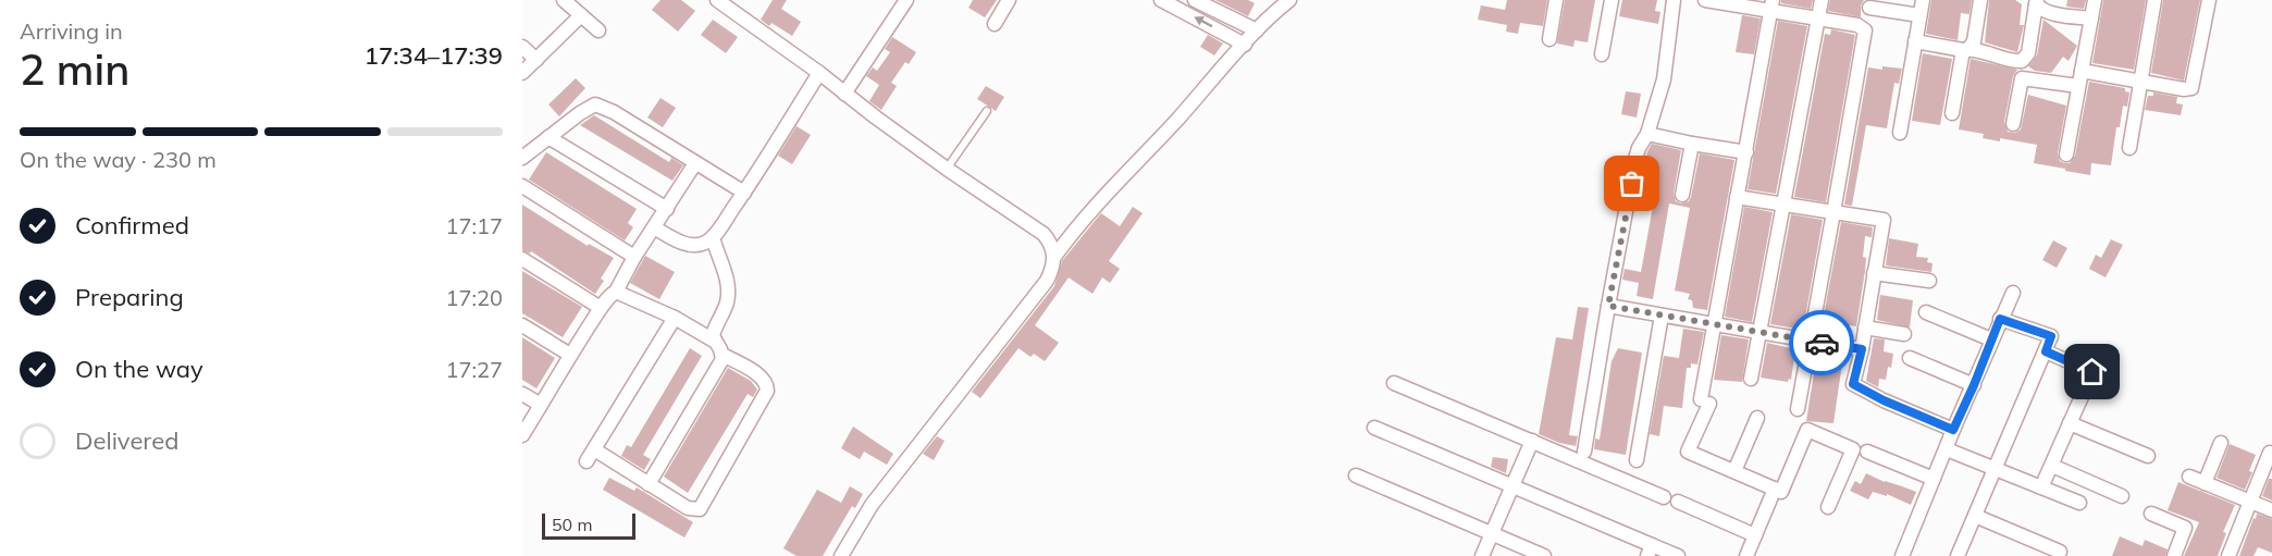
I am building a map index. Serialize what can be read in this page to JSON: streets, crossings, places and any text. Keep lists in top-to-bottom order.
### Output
{
  "scale_bar": "50 m",
  "page": {
    "heading": ["2 min", "Arriving in", "17:34–17:39"],
    "bar": "On the way · 230 m",
    "list": [
      ["Confirmed", "17:17"],
      ["Preparing", "17:20"],
      ["On the way", "17:27"],
      "Delivered"
    ],
    "scale": "50 m"
  }
}
